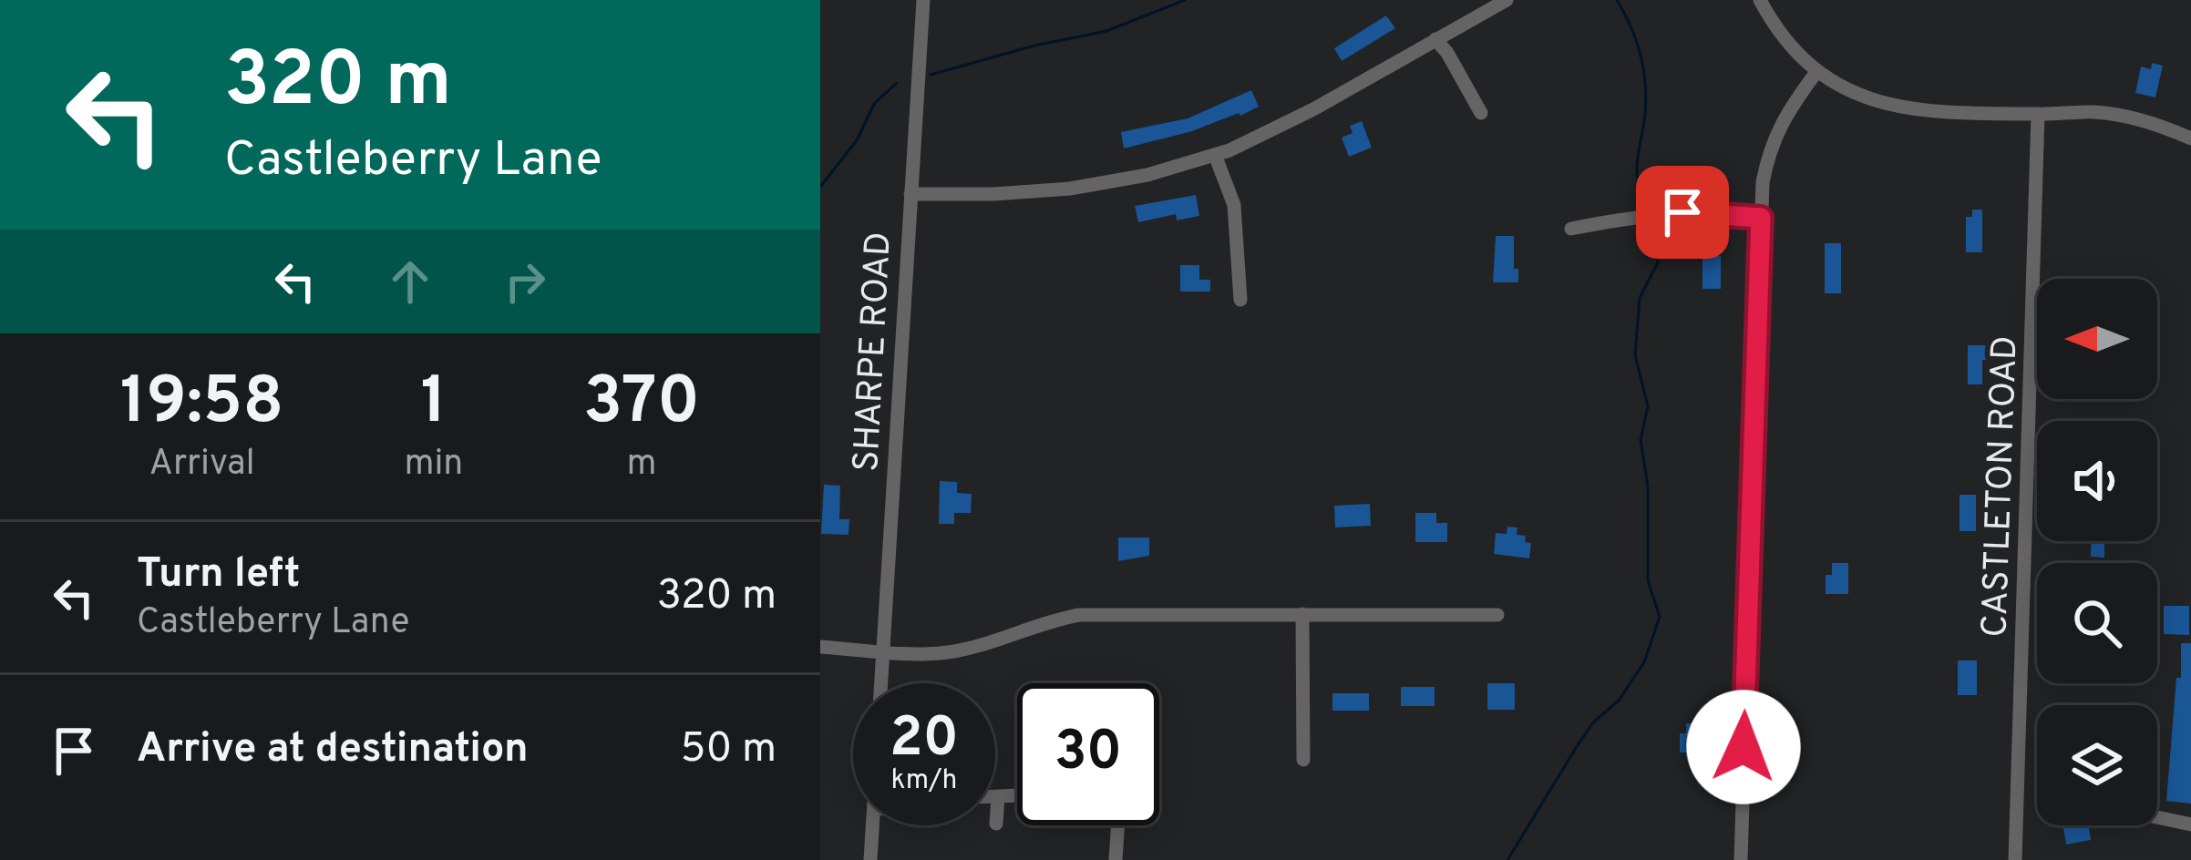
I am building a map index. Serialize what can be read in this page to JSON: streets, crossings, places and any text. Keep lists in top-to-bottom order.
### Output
{
  "streets": {
    "street": ["SHARPE ROAD", "CASTLETON ROAD"]
  },
  "north": "left",
  "page": {
    "turn": ["320 m", "Castleberry Lane"],
    "eta": [
      "19:58",
      "Arrival",
      "1",
      "min",
      "370",
      "m"
    ],
    "list": [
      {
        "name": "Turn left",
        "note": "Castleberry Lane",
        "value": "320 m"
      },
      {
        "name": "Arrive at destination",
        "value": "50 m"
      }
    ],
    "speed": "20 km/h",
    "limit": "30"
  }
}
